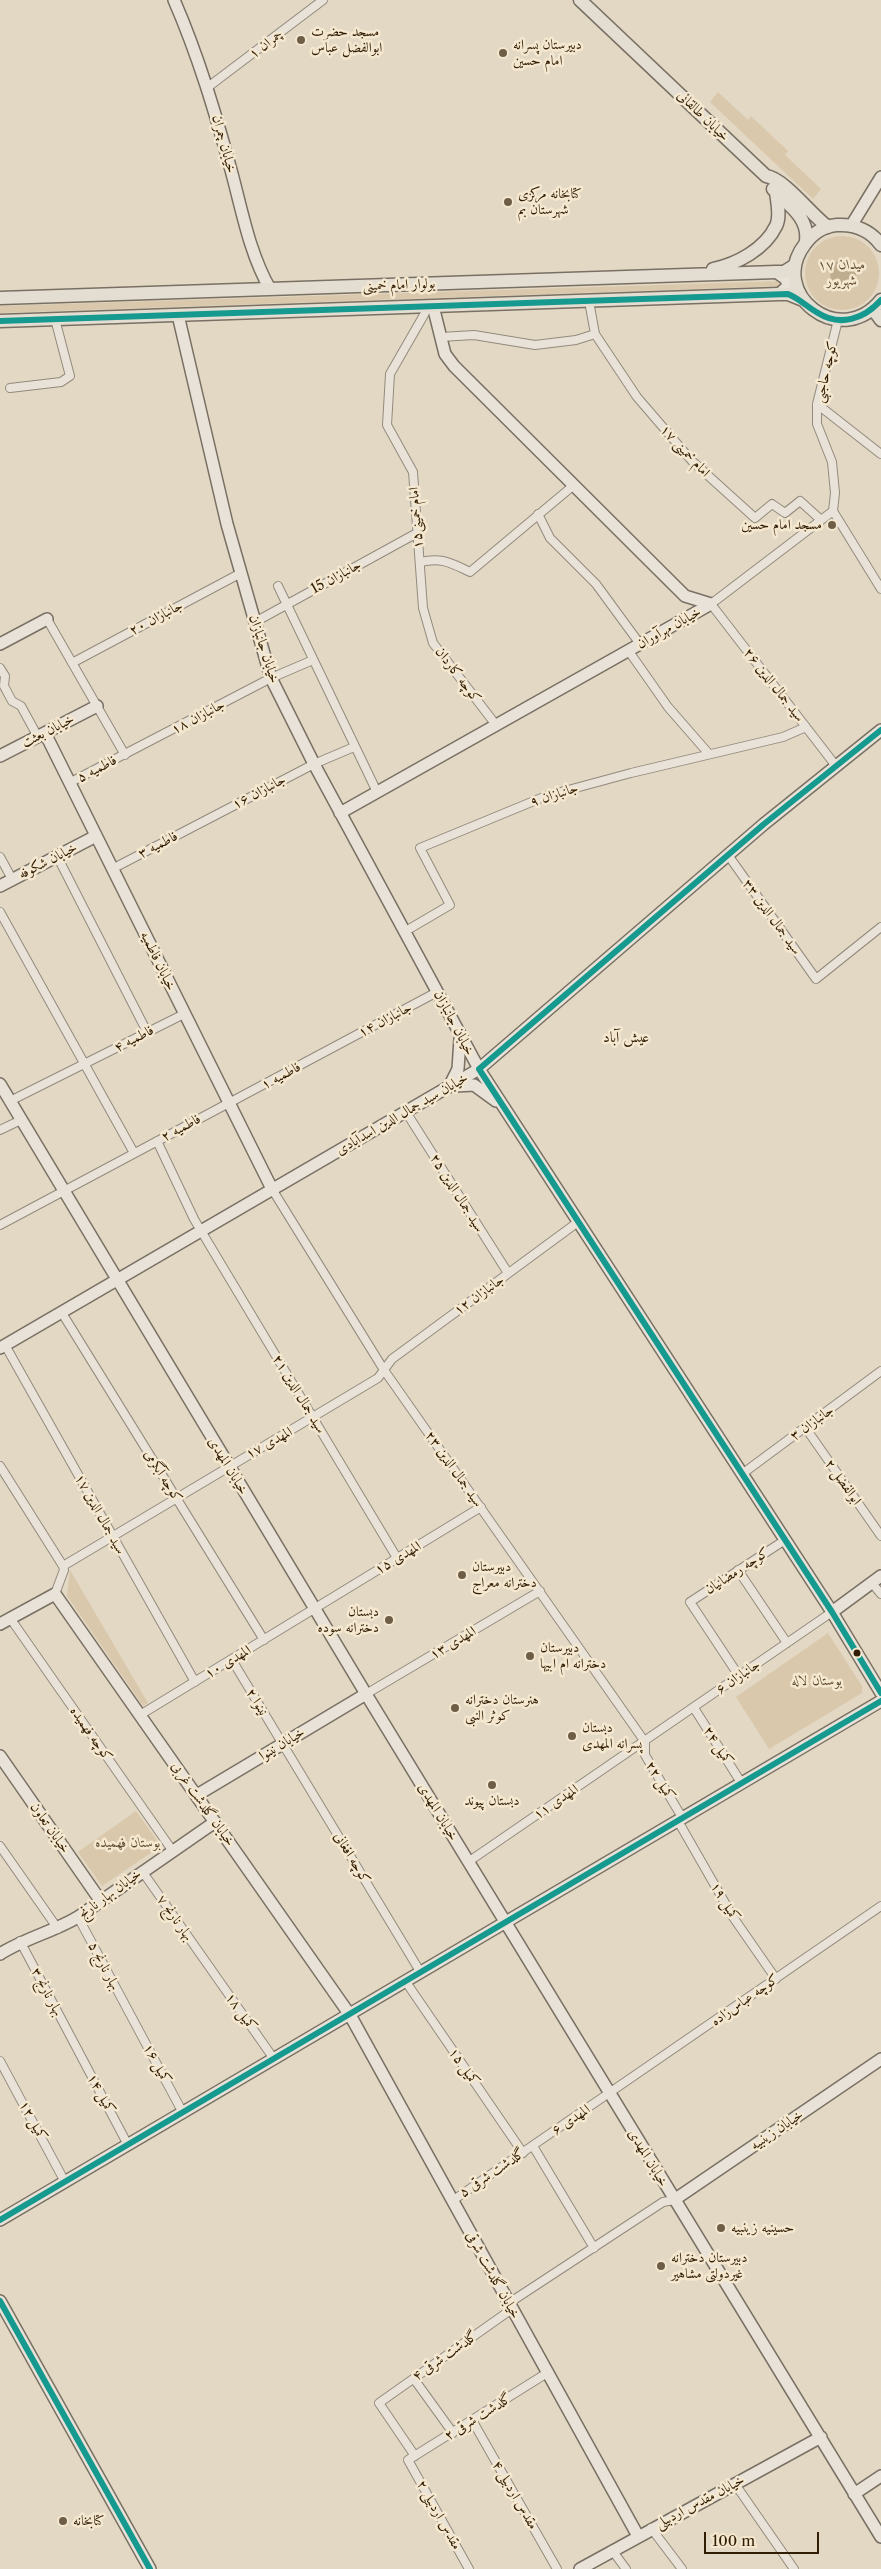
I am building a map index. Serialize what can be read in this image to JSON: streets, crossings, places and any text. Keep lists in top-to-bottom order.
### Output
{
  "streets": {
    "main road": ["خیابان طالقانی", "بولوار امام خمینی"],
    "street": [
      "چمران ۱",
      "خیابان چمران",
      "کوچه حاجبی",
      "امام خمینی ۱۷",
      "امام خمینی۱۵ ‍",
      "جانبازان 15",
      "جانبازان ۲۰",
      "خیابان مهرآوران",
      "خیابان جانبازان",
      "کوچه کاردان",
      "سید جمال الدین ۲۶",
      "جانبازان ۱۸",
      "خیابان بعثت",
      "فاطمیه ۵",
      "جانبازان ۱۶",
      "جانبازان ۹",
      "فاطمیه ۳",
      "خیابان شکوفه",
      "سید جمال الدین ۳۳",
      "خیابان فاطمیه",
      "جانبازان ۱۴",
      "فاطمیه ۴",
      "فاطمیه ۱",
      "خیابان سید جمال الدین اسدآبادی",
      "فاطمیه ۲",
      "سید جمال الدین ۲۵",
      "جانبازان ۱۲",
      "سید جمال الدین ۲۱",
      "جانبازان ۳",
      "المهدی ۱۷",
      "خیابان المهدی",
      "سید جمال الدین ۲۳",
      "کوچه آبگرمی",
      "ابوالفضل ۲",
      "سید جمال الدین ۱۷",
      "المهدی ۱۵",
      "کوچه رمضانیان",
      "المهدی ۱۳",
      "المهدی ۱۰",
      "جانبازان ۶",
      "نینوا ۲",
      "کوچه فهمیده",
      "خیابان نینوا",
      "کمیل ۲۴",
      "کمیل ۲۲",
      "المهدی ۱۱",
      "خیابان گلدشت غربی",
      "خیابان تعاون",
      "کوچه افغانی",
      "خیابان بهار نارنج",
      "کمیل ۱۹",
      "بهار نارنج ۷",
      "بهار نارنج ۵",
      "بهار نارنج ۳",
      "کوچه عباس‌زاده",
      "کمیل ۱۸",
      "کمیل ۱۶",
      "کمیل ۱۵",
      "کمیل ۱۴",
      "المهدی ۶",
      "کمیل ۱۲",
      "خیابان زینبیه",
      "گلدشت شرقی ۵",
      "خیابان گلدشت شرقی",
      "گلدشت شرقی ۴",
      "گلدشت شرقی ۲",
      "مقدس اردبیلی ۴",
      "خیابان مقدس اردبیلی",
      "مقدس اردبیلی ۲"
    ]
  },
  "crossings": [
    ["چمران ۱", "خیابان چمران"],
    ["خیابان چمران", "بولوار امام خمینی"],
    ["بولوار امام خمینی", "امام خمینی ۱۷"],
    ["بولوار امام خمینی", "امام خمینی۱۵ ‍"],
    ["بولوار امام خمینی", "خیابان مهرآوران"],
    ["بولوار امام خمینی", "خیابان جانبازان"],
    ["امام خمینی۱۵ ‍", "جانبازان 15"],
    ["امام خمینی۱۵ ‍", "خیابان مهرآوران"],
    ["امام خمینی۱۵ ‍", "کوچه کاردان"],
    ["جانبازان 15", "خیابان جانبازان"],
    ["جانبازان ۲۰", "خیابان جانبازان"],
    ["خیابان مهرآوران", "خیابان جانبازان"],
    ["خیابان مهرآوران", "کوچه کاردان"],
    ["خیابان مهرآوران", "سید جمال الدین ۲۶"],
    ["خیابان جانبازان", "جانبازان ۱۸"],
    ["خیابان جانبازان", "جانبازان ۱۶"],
    ["خیابان جانبازان", "جانبازان ۹"],
    ["خیابان جانبازان", "جانبازان ۱۴"],
    ["خیابان جانبازان", "خیابان سید جمال الدین اسدآبادی"],
    ["خیابان جانبازان", "جانبازان ۱۲"],
    ["خیابان جانبازان", "جانبازان ۳"],
    ["خیابان جانبازان", "کوچه رمضانیان"],
    ["خیابان جانبازان", "جانبازان ۶"],
    ["سید جمال الدین ۲۶", "جانبازان ۹"],
    ["سید جمال الدین ۲۶", "خیابان سید جمال الدین اسدآبادی"],
    ["جانبازان ۱۸", "فاطمیه ۵"],
    ["خیابان بعثت", "خیابان فاطمیه"],
    ["فاطمیه ۵", "خیابان فاطمیه"],
    ["جانبازان ۱۶", "فاطمیه ۳"],
    ["فاطمیه ۳", "خیابان فاطمیه"],
    ["خیابان شکوفه", "خیابان فاطمیه"],
    ["سید جمال الدین ۳۳", "خیابان سید جمال الدین اسدآبادی"],
    ["خیابان فاطمیه", "فاطمیه ۴"],
    ["خیابان فاطمیه", "فاطمیه ۱"],
    ["خیابان فاطمیه", "خیابان سید جمال الدین اسدآبادی"],
    ["خیابان فاطمیه", "فاطمیه ۲"],
    ["خیابان فاطمیه", "سید جمال الدین ۲۳"],
    ["جانبازان ۱۴", "فاطمیه ۱"],
    ["فاطمیه ۴", "خیابان المهدی"],
    ["فاطمیه ۱", "فاطمیه ۲"],
    ["خیابان سید جمال الدین اسدآبادی", "سید جمال الدین ۲۵"],
    ["خیابان سید جمال الدین اسدآبادی", "سید جمال الدین ۲۱"],
    ["خیابان سید جمال الدین اسدآبادی", "خیابان المهدی"],
    ["خیابان سید جمال الدین اسدآبادی", "سید جمال الدین ۲۳"],
    ["خیابان سید جمال الدین اسدآبادی", "کوچه آبگرمی"],
    ["خیابان سید جمال الدین اسدآبادی", "سید جمال الدین ۱۷"],
    ["فاطمیه ۲", "سید جمال الدین ۲۱"],
    ["فاطمیه ۲", "خیابان المهدی"],
    ["سید جمال الدین ۲۵", "جانبازان ۱۲"],
    ["جانبازان ۱۲", "المهدی ۱۷"],
    ["جانبازان ۱۲", "سید جمال الدین ۲۳"],
    ["سید جمال الدین ۲۱", "المهدی ۱۷"],
    ["سید جمال الدین ۲۱", "المهدی ۱۵"],
    ["جانبازان ۳", "ابوالفضل ۲"],
    ["المهدی ۱۷", "خیابان المهدی"],
    ["المهدی ۱۷", "سید جمال الدین ۲۳"],
    ["المهدی ۱۷", "کوچه آبگرمی"],
    ["المهدی ۱۷", "سید جمال الدین ۱۷"],
    ["خیابان المهدی", "المهدی ۱۵"],
    ["خیابان المهدی", "المهدی ۱۳"],
    ["خیابان المهدی", "المهدی ۱۰"],
    ["خیابان المهدی", "خیابان نینوا"],
    ["خیابان المهدی", "المهدی ۱۱"],
    ["خیابان المهدی", "کوچه عباس‌زاده"],
    ["خیابان المهدی", "المهدی ۶"],
    ["خیابان المهدی", "خیابان زینبیه"],
    ["خیابان المهدی", "گلدشت شرقی ۴"],
    ["خیابان المهدی", "خیابان مقدس اردبیلی"],
    ["سید جمال الدین ۲۳", "المهدی ۱۵"],
    ["سید جمال الدین ۲۳", "المهدی ۱۳"],
    ["سید جمال الدین ۲۳", "جانبازان ۶"],
    ["سید جمال الدین ۲۳", "کمیل ۲۲"],
    ["سید جمال الدین ۲۳", "المهدی ۱۱"],
    ["کوچه آبگرمی", "المهدی ۱۰"],
    ["سید جمال الدین ۱۷", "المهدی ۱۰"],
    ["المهدی ۱۵", "المهدی ۱۰"],
    ["کوچه رمضانیان", "جانبازان ۶"],
    ["المهدی ۱۳", "خیابان نینوا"],
    ["المهدی ۱۰", "نینوا ۲"],
    ["المهدی ۱۰", "خیابان گلدشت غربی"],
    ["جانبازان ۶", "کمیل ۲۴"],
    ["جانبازان ۶", "کمیل ۲۲"],
    ["جانبازان ۶", "المهدی ۱۱"],
    ["نینوا ۲", "خیابان نینوا"],
    ["نینوا ۲", "کوچه افغانی"],
    ["کوچه فهمیده", "خیابان بهار نارنج"],
    ["خیابان نینوا", "خیابان گلدشت غربی"],
    ["خیابان نینوا", "کوچه افغانی"],
    ["کمیل ۲۲", "المهدی ۱۱"],
    ["کمیل ۲۲", "کمیل ۱۹"],
    ["خیابان گلدشت غربی", "خیابان بهار نارنج"],
    ["خیابان گلدشت غربی", "خیابان گلدشت شرقی"],
    ["خیابان تعاون", "خیابان بهار نارنج"],
    ["خیابان بهار نارنج", "بهار نارنج ۷"],
    ["خیابان بهار نارنج", "بهار نارنج ۵"],
    ["خیابان بهار نارنج", "بهار نارنج ۳"],
    ["کمیل ۱۹", "کوچه عباس‌زاده"],
    ["بهار نارنج ۷", "کمیل ۱۸"],
    ["بهار نارنج ۵", "کمیل ۱۶"],
    ["بهار نارنج ۳", "کمیل ۱۴"],
    ["کوچه عباس‌زاده", "المهدی ۶"],
    ["کمیل ۱۵", "گلدشت شرقی ۵"],
    ["المهدی ۶", "گلدشت شرقی ۵"],
    ["خیابان زینبیه", "گلدشت شرقی ۴"],
    ["گلدشت شرقی ۵", "خیابان گلدشت شرقی"],
    ["خیابان گلدشت شرقی", "گلدشت شرقی ۴"],
    ["خیابان گلدشت شرقی", "گلدشت شرقی ۲"],
    ["خیابان گلدشت شرقی", "خیابان مقدس اردبیلی"],
    ["گلدشت شرقی ۴", "مقدس اردبیلی ۲"],
    ["گلدشت شرقی ۲", "مقدس اردبیلی ۴"],
    ["گلدشت شرقی ۲", "مقدس اردبیلی ۲"]
  ],
  "districts": ["عیش آباد"],
  "parks": ["میدان ۱۷ شهریور", "بوستان لاله", "بوستان فهمیده"],
  "places": [
    "مسجد حضرت ابوالفضل عباس",
    "دبیرستان پسرانه امام حسین",
    "کتابخانه مرکزی شهرستان بم",
    "مسجد امام حسین",
    "دبیرستان دخترانه معراج",
    "دبستان دخترانه سوده",
    "دبیرستان دخترانه ام ابیها",
    "هنرستان دخترانه کوثر النبی",
    "دبستان پسرانه المهدی",
    "دبستان پیوند",
    "حسینیه زینبیه",
    "دبیرستان دخترانه غیردولتی مشاهیر",
    "کتابخانه"
  ],
  "scale_bar": "100 m"
}
